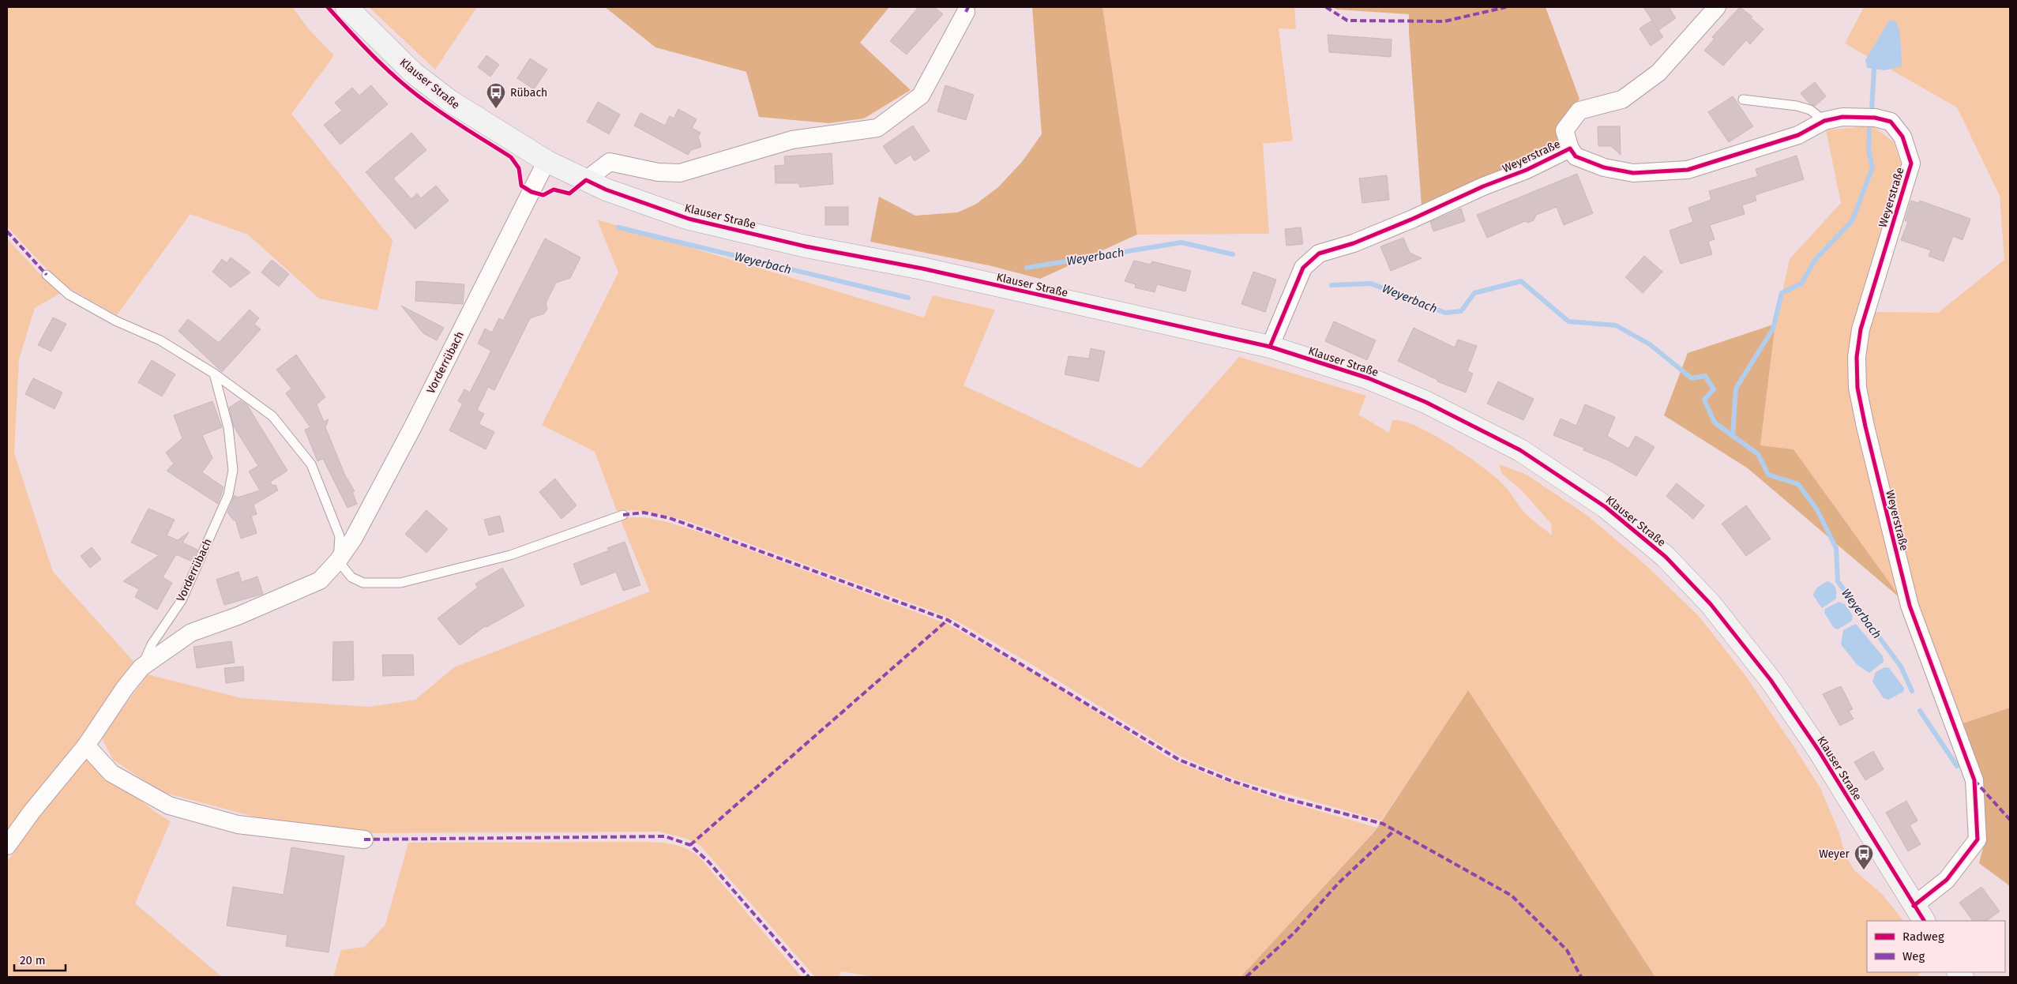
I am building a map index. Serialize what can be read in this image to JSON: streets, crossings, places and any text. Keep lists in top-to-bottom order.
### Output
{
  "streets": {
    "main road": ["Klauser Straße"],
    "street": ["Weyerstraße", "Vorderrübach"]
  },
  "crossings": [
    ["Klauser Straße", "Weyerstraße"],
    ["Klauser Straße", "Vorderrübach"]
  ],
  "water": ["Weyerbach"],
  "places": {
    "bus stop": ["Rübach", "Weyer"]
  },
  "legend": ["Radweg", "Weg"],
  "scale_bar": "20 m"
}
